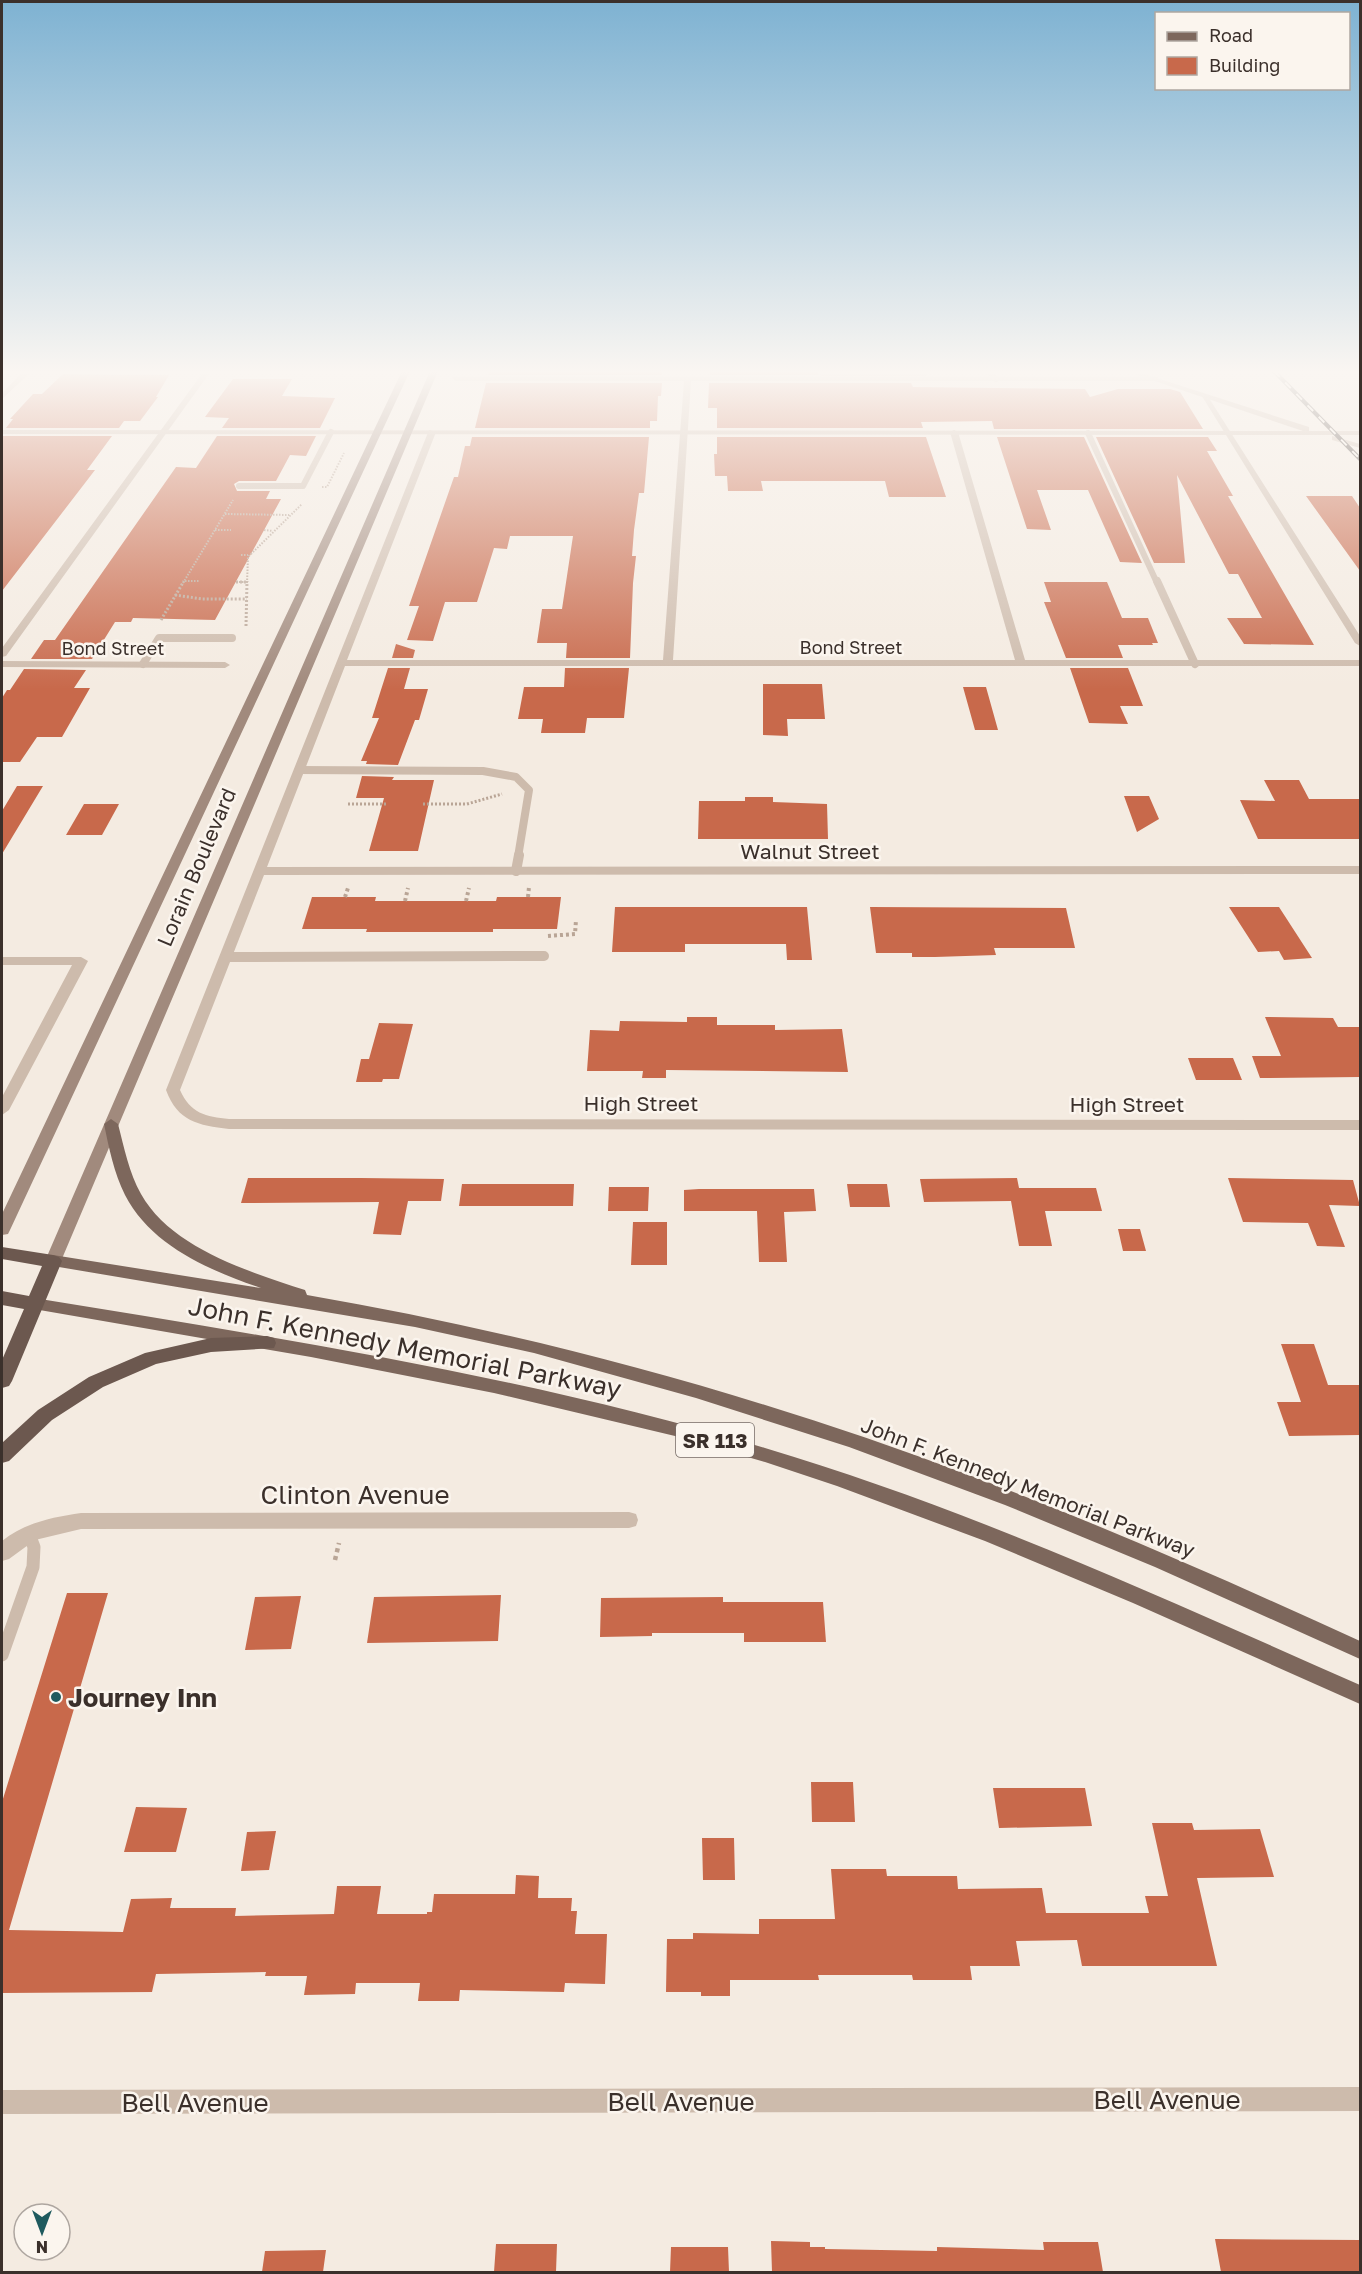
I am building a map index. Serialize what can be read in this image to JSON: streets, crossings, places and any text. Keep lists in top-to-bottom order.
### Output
{
  "streets": {
    "highway": ["Lorain Boulevard", "John F. Kennedy Memorial Parkway", "SR 113"],
    "street": [
      "Bond Street",
      "Walnut Street",
      "High Street",
      "Clinton Avenue",
      "Bell Avenue"
    ]
  },
  "crossings": [
    ["Walnut Street", "High Street"],
    ["Lorain Boulevard", "John F. Kennedy Memorial Parkway"]
  ],
  "places": ["Journey Inn"],
  "legend": ["Road", "Building"],
  "north": "bottom"
}
